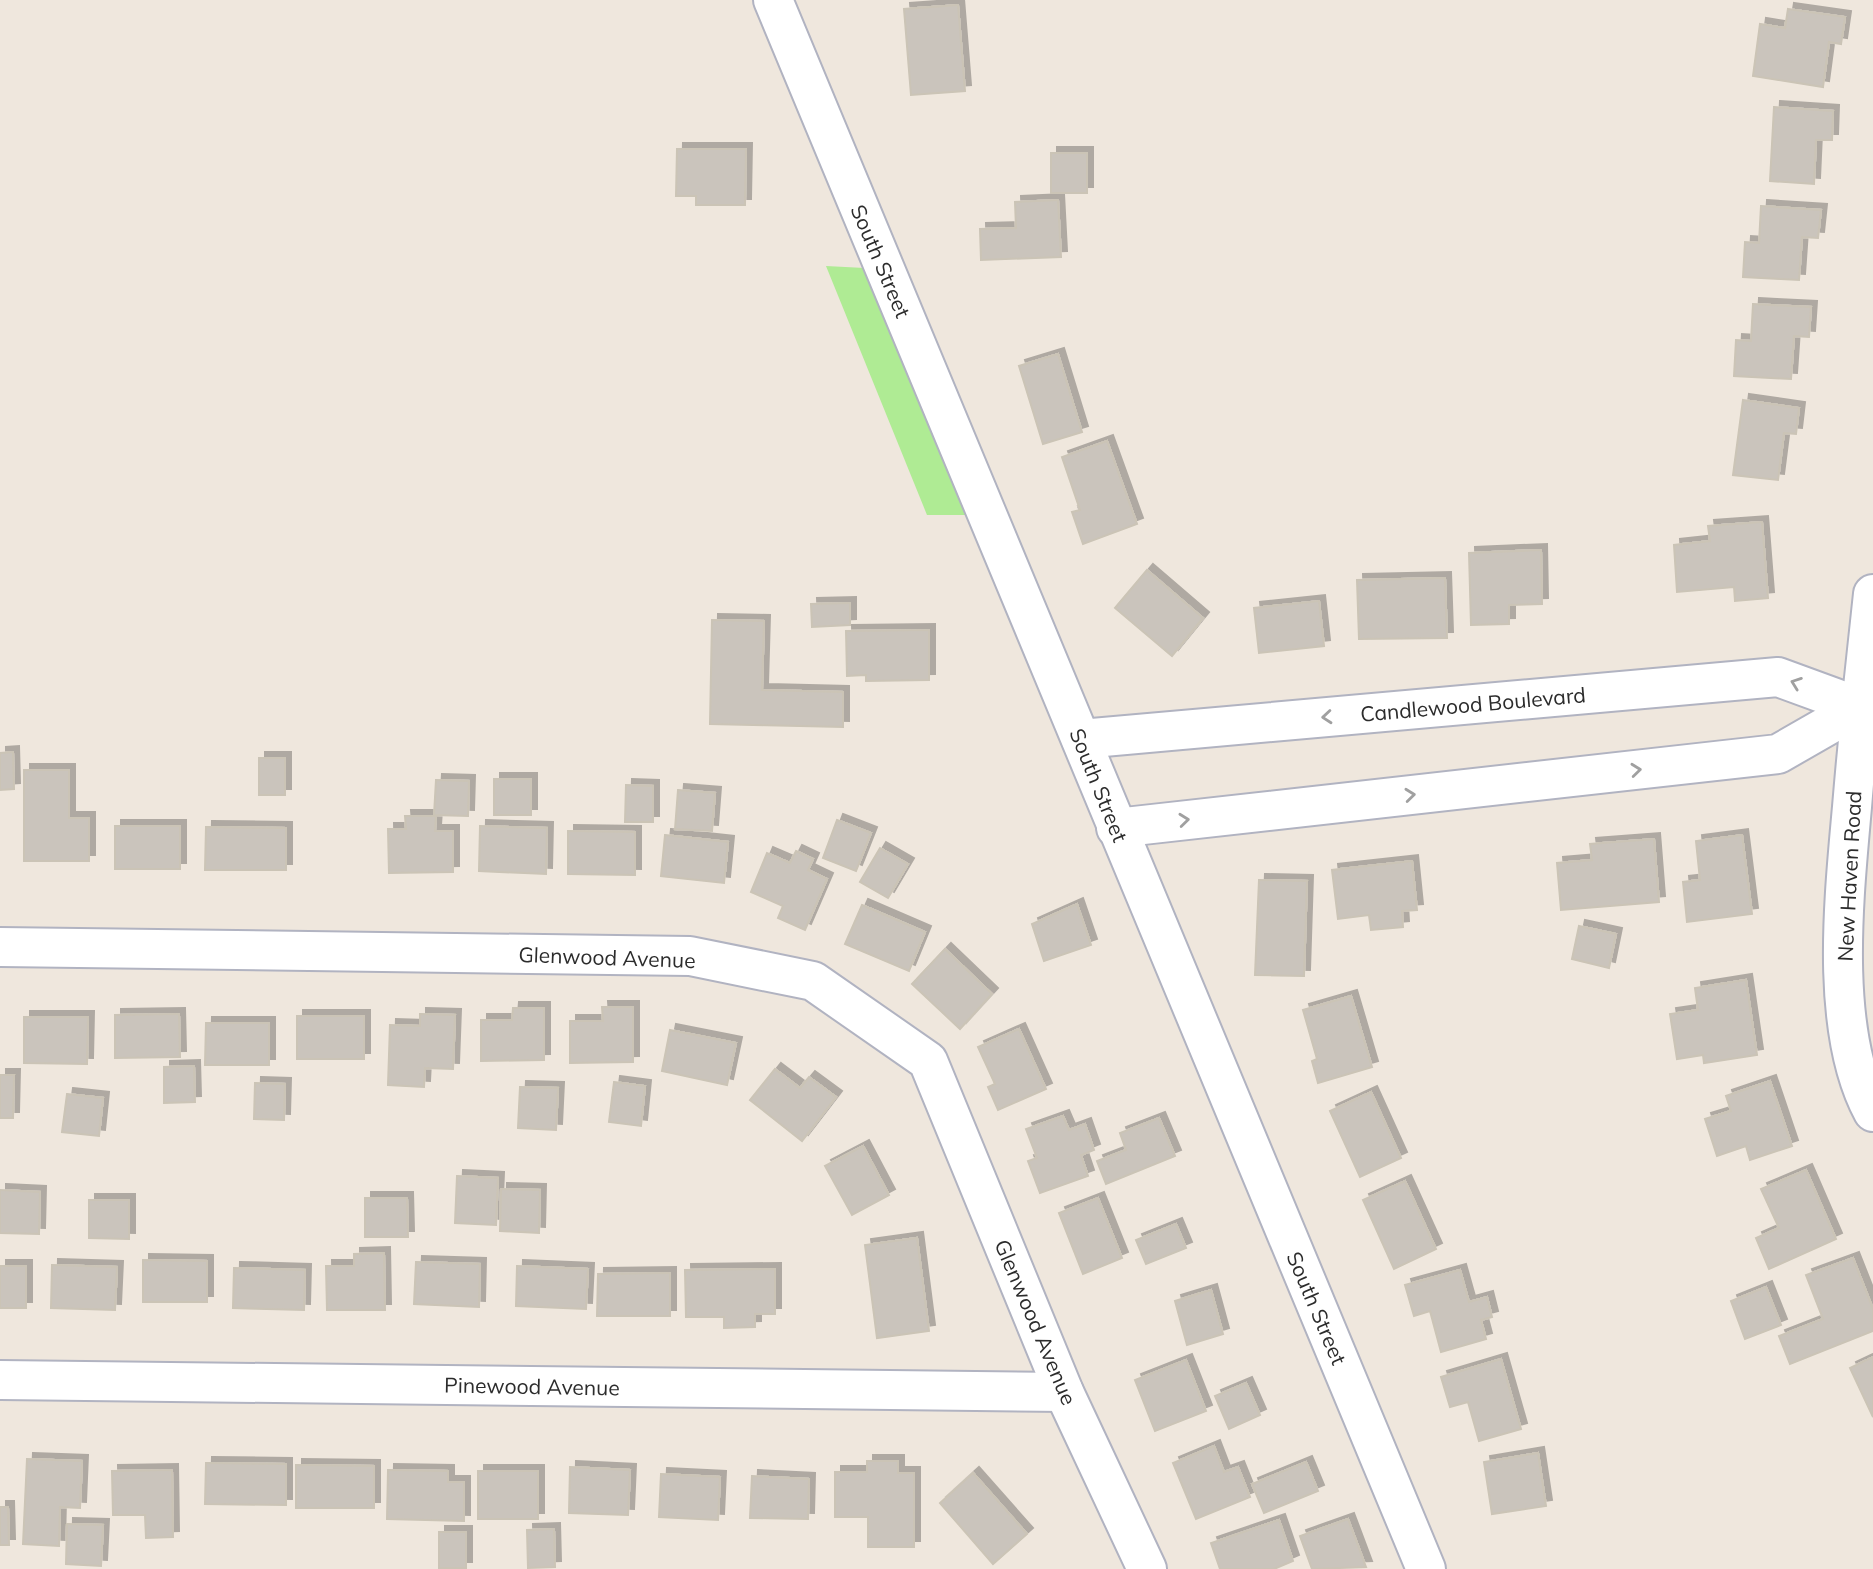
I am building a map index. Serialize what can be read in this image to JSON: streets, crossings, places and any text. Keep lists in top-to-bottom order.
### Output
{
  "streets": {
    "street": [
      "South Street",
      "Candlewood Boulevard",
      "New Haven Road",
      "Glenwood Avenue",
      "Pinewood Avenue"
    ]
  },
  "crossings": [
    ["South Street", "Candlewood Boulevard"],
    ["Candlewood Boulevard", "New Haven Road"],
    ["Glenwood Avenue", "Pinewood Avenue"]
  ]
}
